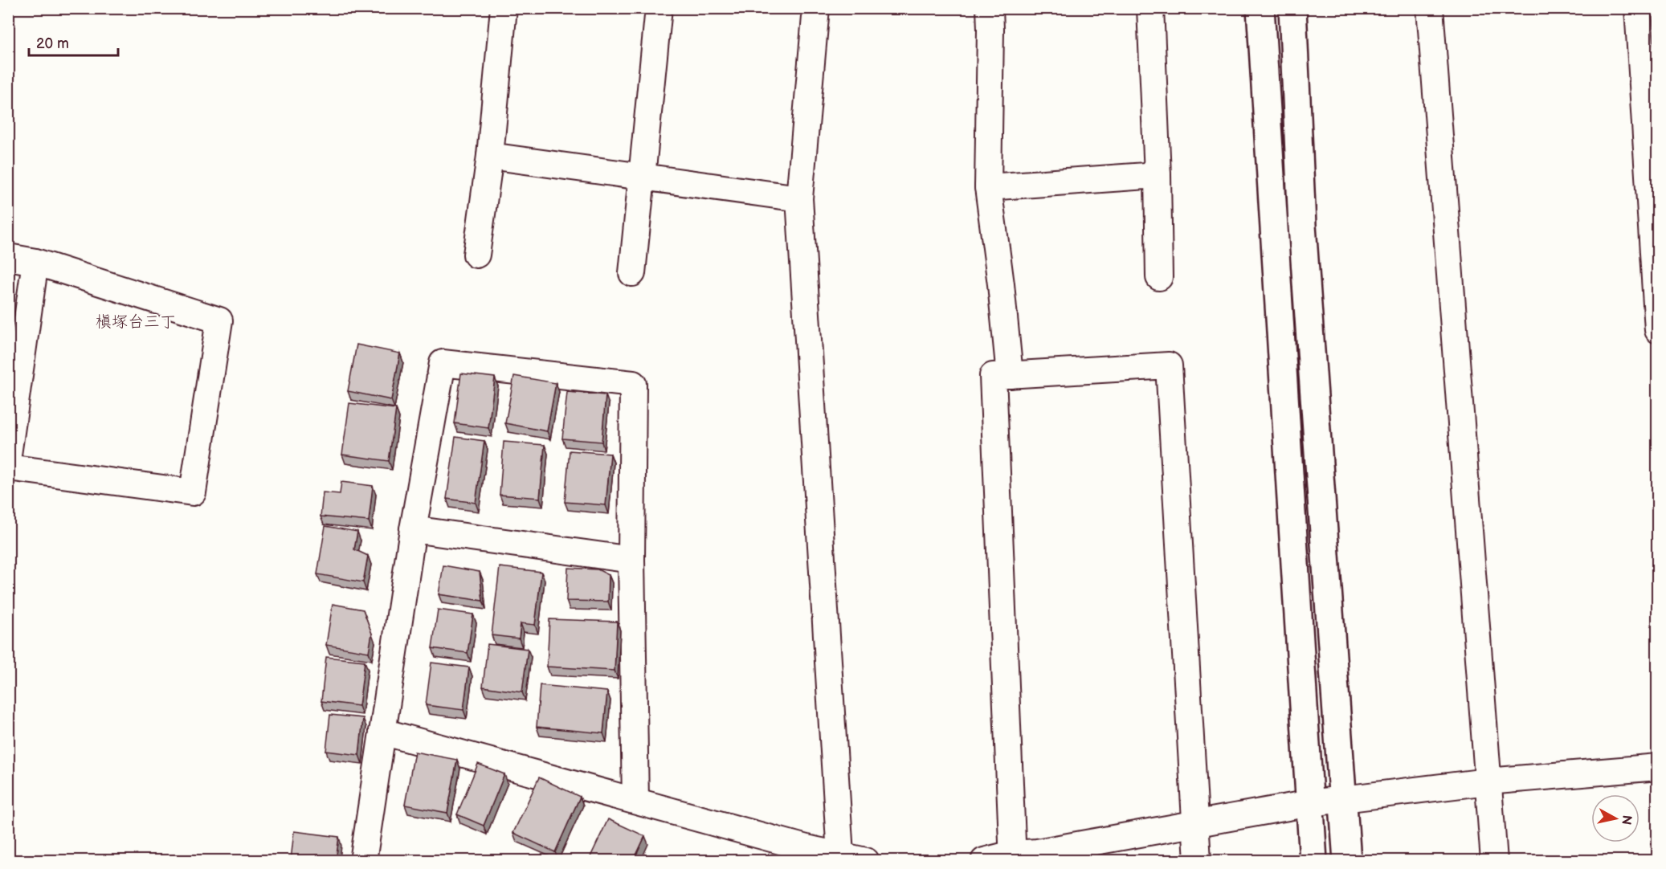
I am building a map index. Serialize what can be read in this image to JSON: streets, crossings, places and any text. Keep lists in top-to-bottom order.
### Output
{
  "districts": ["槇塚台三丁"],
  "scale_bar": "20 m",
  "north": "right"
}
